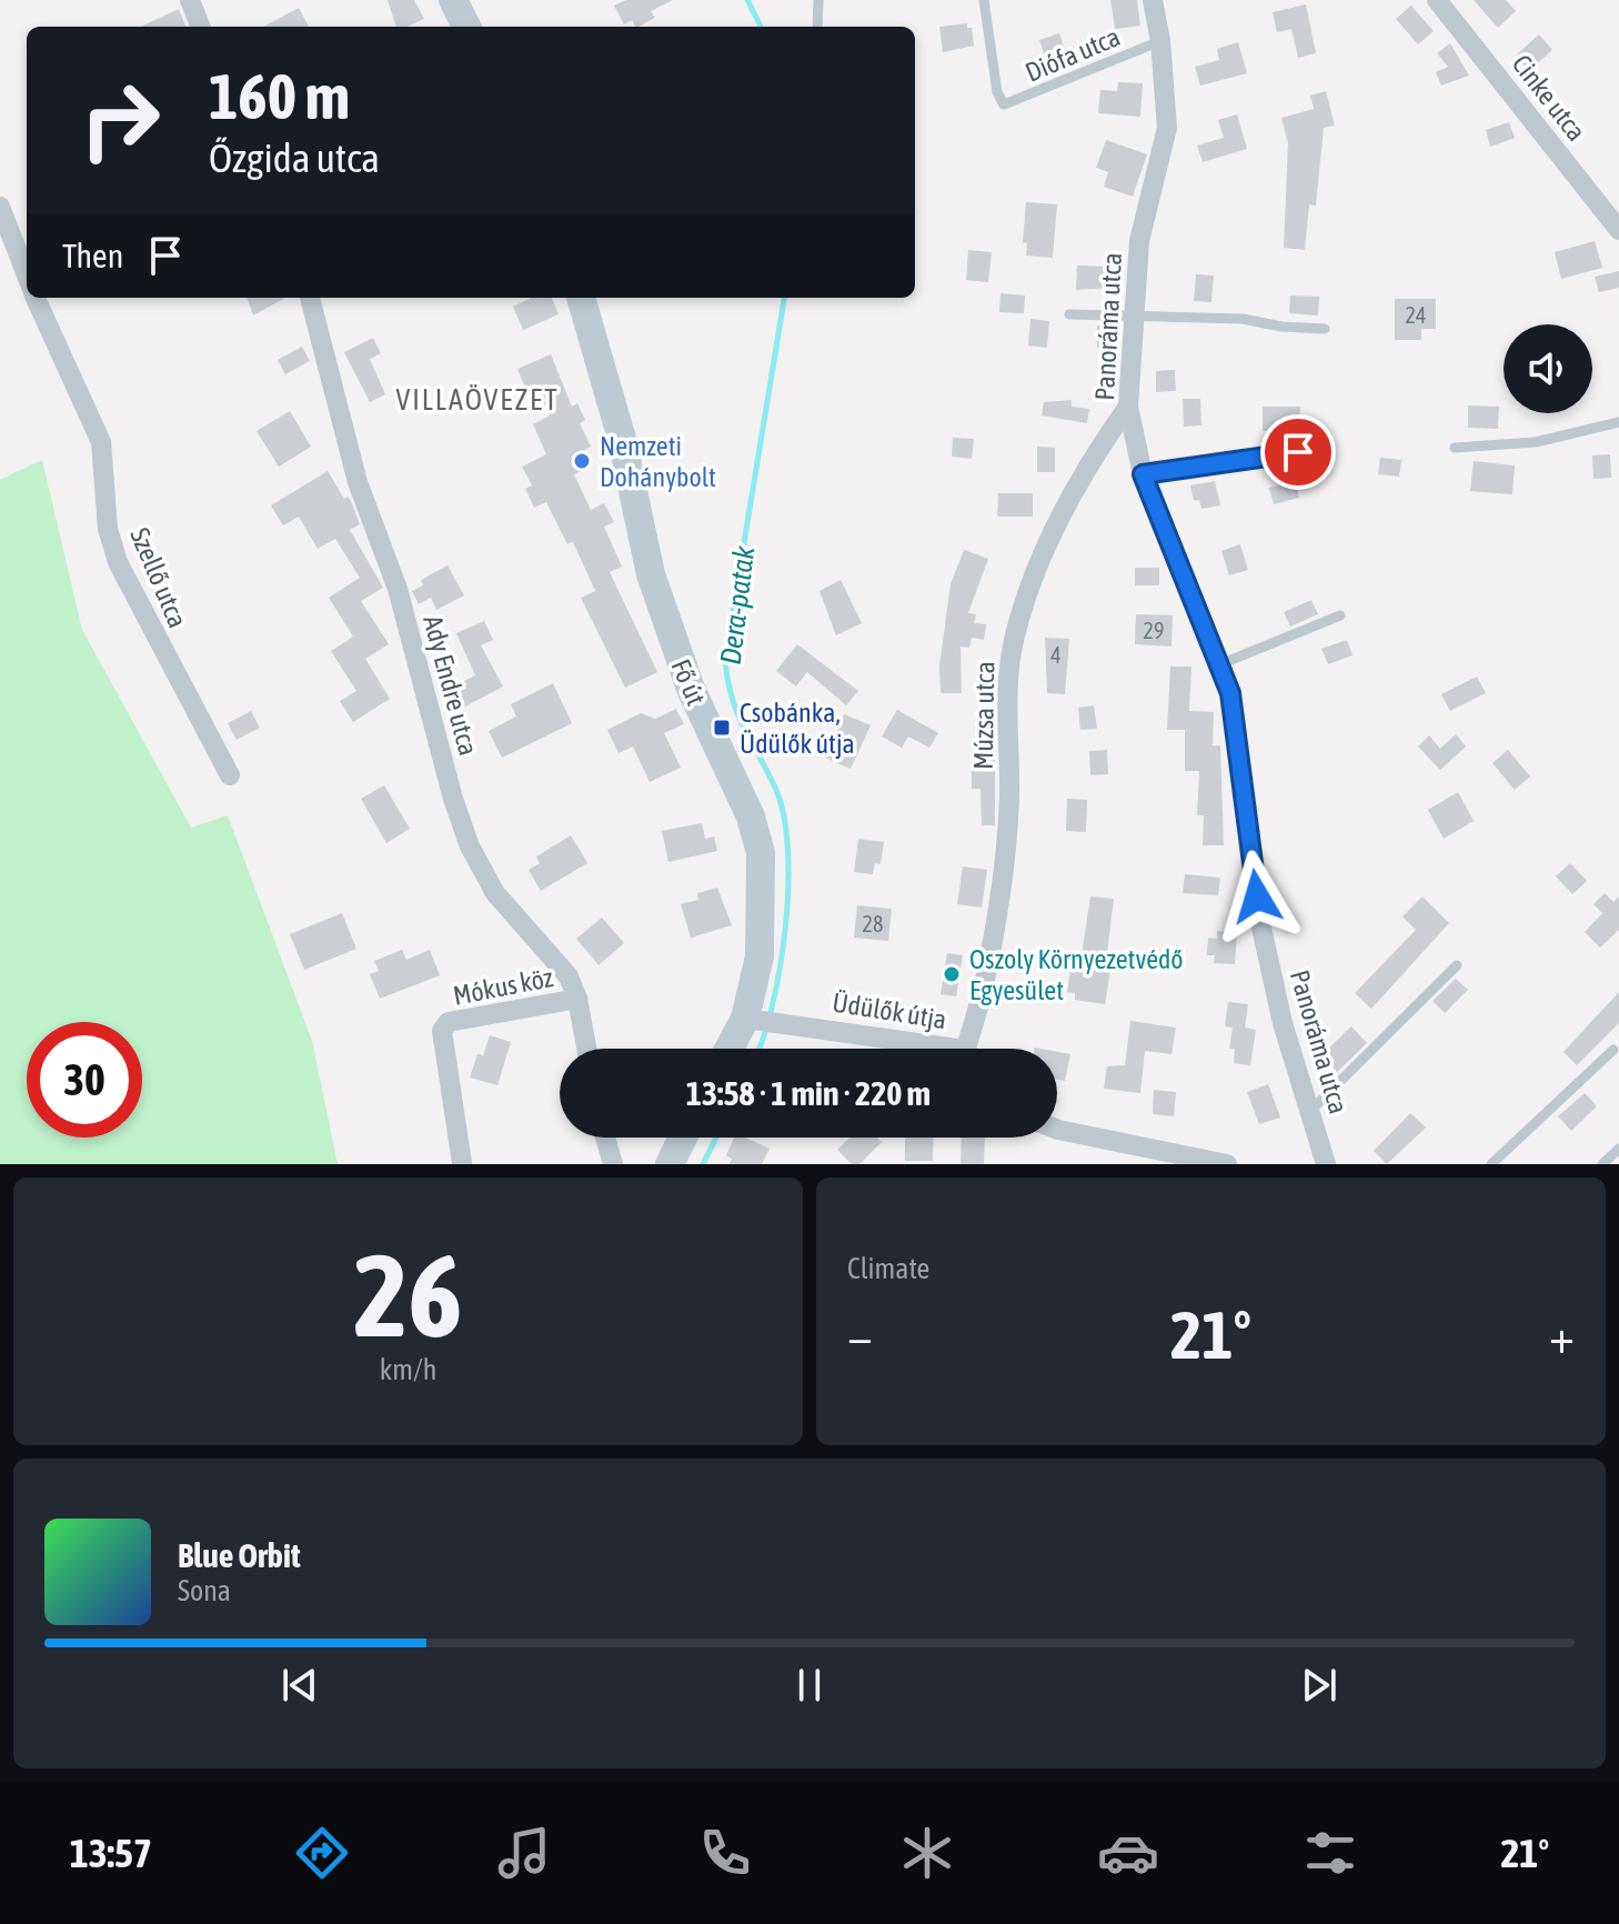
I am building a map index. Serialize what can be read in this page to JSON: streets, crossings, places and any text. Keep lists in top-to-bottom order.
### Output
{
  "streets": {
    "main road": ["Fő út"],
    "street": [
      "Cinke utca",
      "Panoráma utca",
      "Szellő utca",
      "Ady Endre utca",
      "Múzsa utca",
      "Mókus köz",
      "Üdülők útja"
    ],
    "lane": ["Diófa utca"]
  },
  "crossings": [
    ["Diófa utca", "Panoráma utca"],
    ["Panoráma utca", "Múzsa utca"],
    ["Fő út", "Üdülők útja"],
    ["Ady Endre utca", "Mókus köz"]
  ],
  "districts": ["VILLAÖVEZET"],
  "water": ["Dera-patak"],
  "places": {
    "other": ["Nemzeti Dohánybolt", "Oszoly Környezetvédő Egyesület"],
    "transit": ["Csobánka, Üdülők útja"]
  },
  "house_numbers": [
    "24",
    "29",
    "4",
    "28"
  ],
  "page": {
    "turn": ["160 m", "Őzgida utca"],
    "then": "Then",
    "limit": "30",
    "trip": "13:58 · 1 min · 220 m",
    "tile": [
      ["26", "km/h"],
      "Climate"
    ],
    "heat": ["−", "21°", "+"],
    "song": ["Blue Orbit", "Sona"],
    "tabs": ["13:57", "21°"]
  }
}
